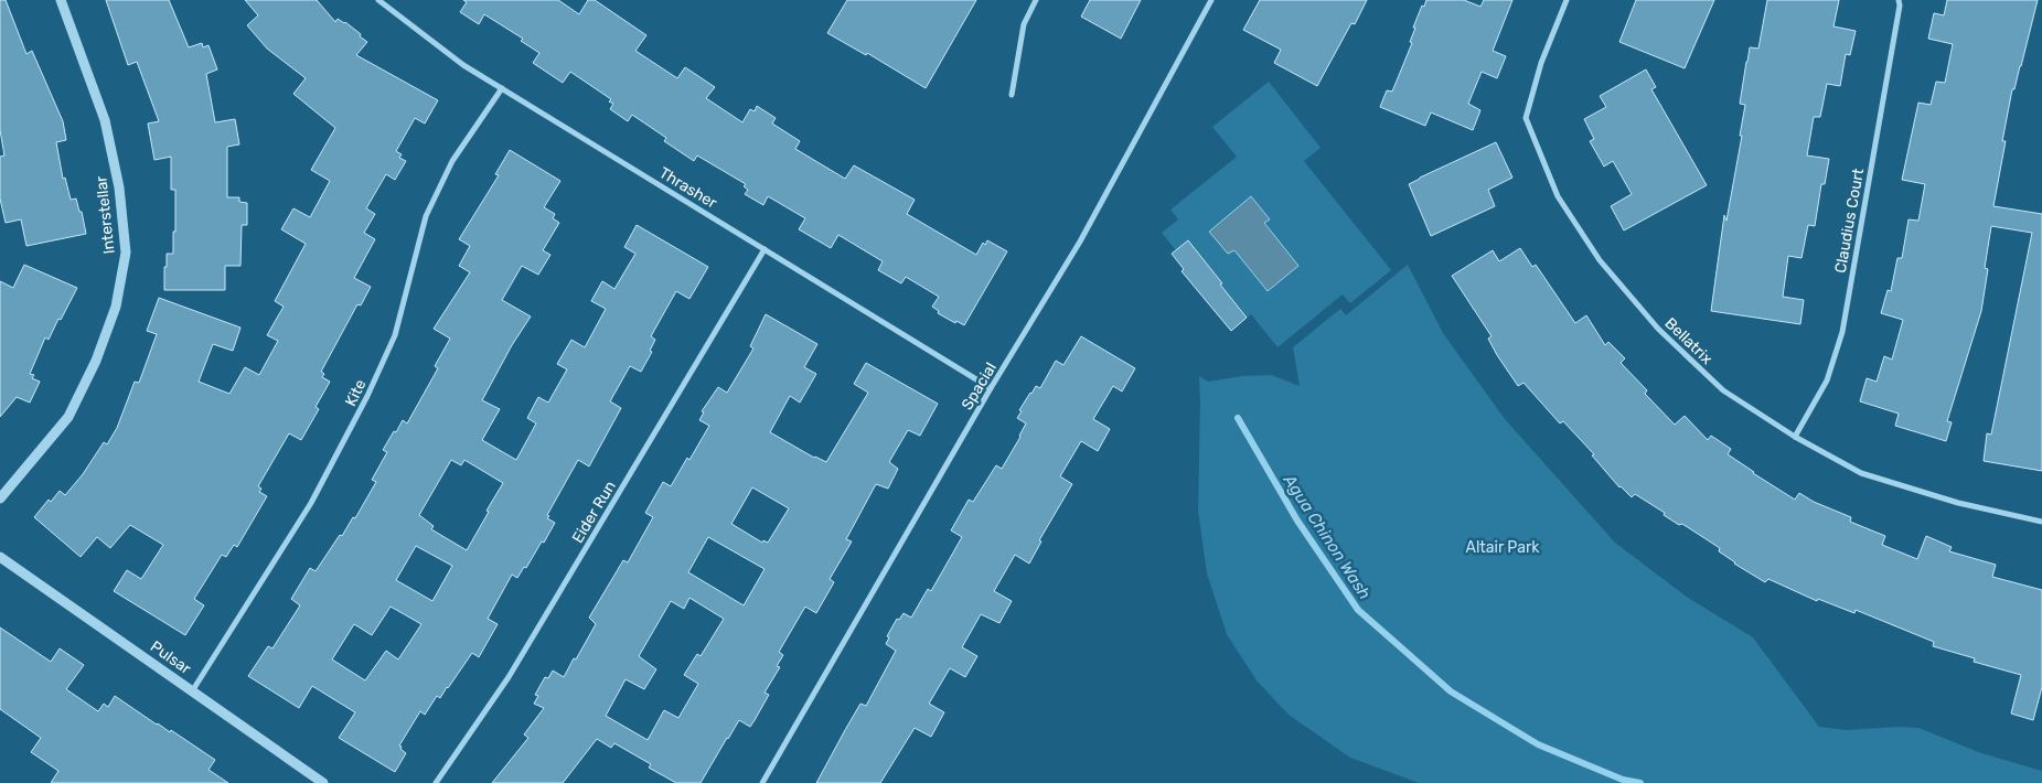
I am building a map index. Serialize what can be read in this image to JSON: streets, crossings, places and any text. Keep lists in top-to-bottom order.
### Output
{
  "streets": {
    "street": [
      "Thrasher",
      "Interstellar",
      "Claudius Court",
      "Bellatrix",
      "Spacial",
      "Kite",
      "Eider Run",
      "Pulsar"
    ]
  },
  "crossings": [
    ["Thrasher", "Spacial"],
    ["Thrasher", "Kite"],
    ["Thrasher", "Eider Run"],
    ["Claudius Court", "Bellatrix"],
    ["Kite", "Pulsar"]
  ],
  "water": ["Agua Chinon Wash"],
  "parks": ["Altair Park"]
}
